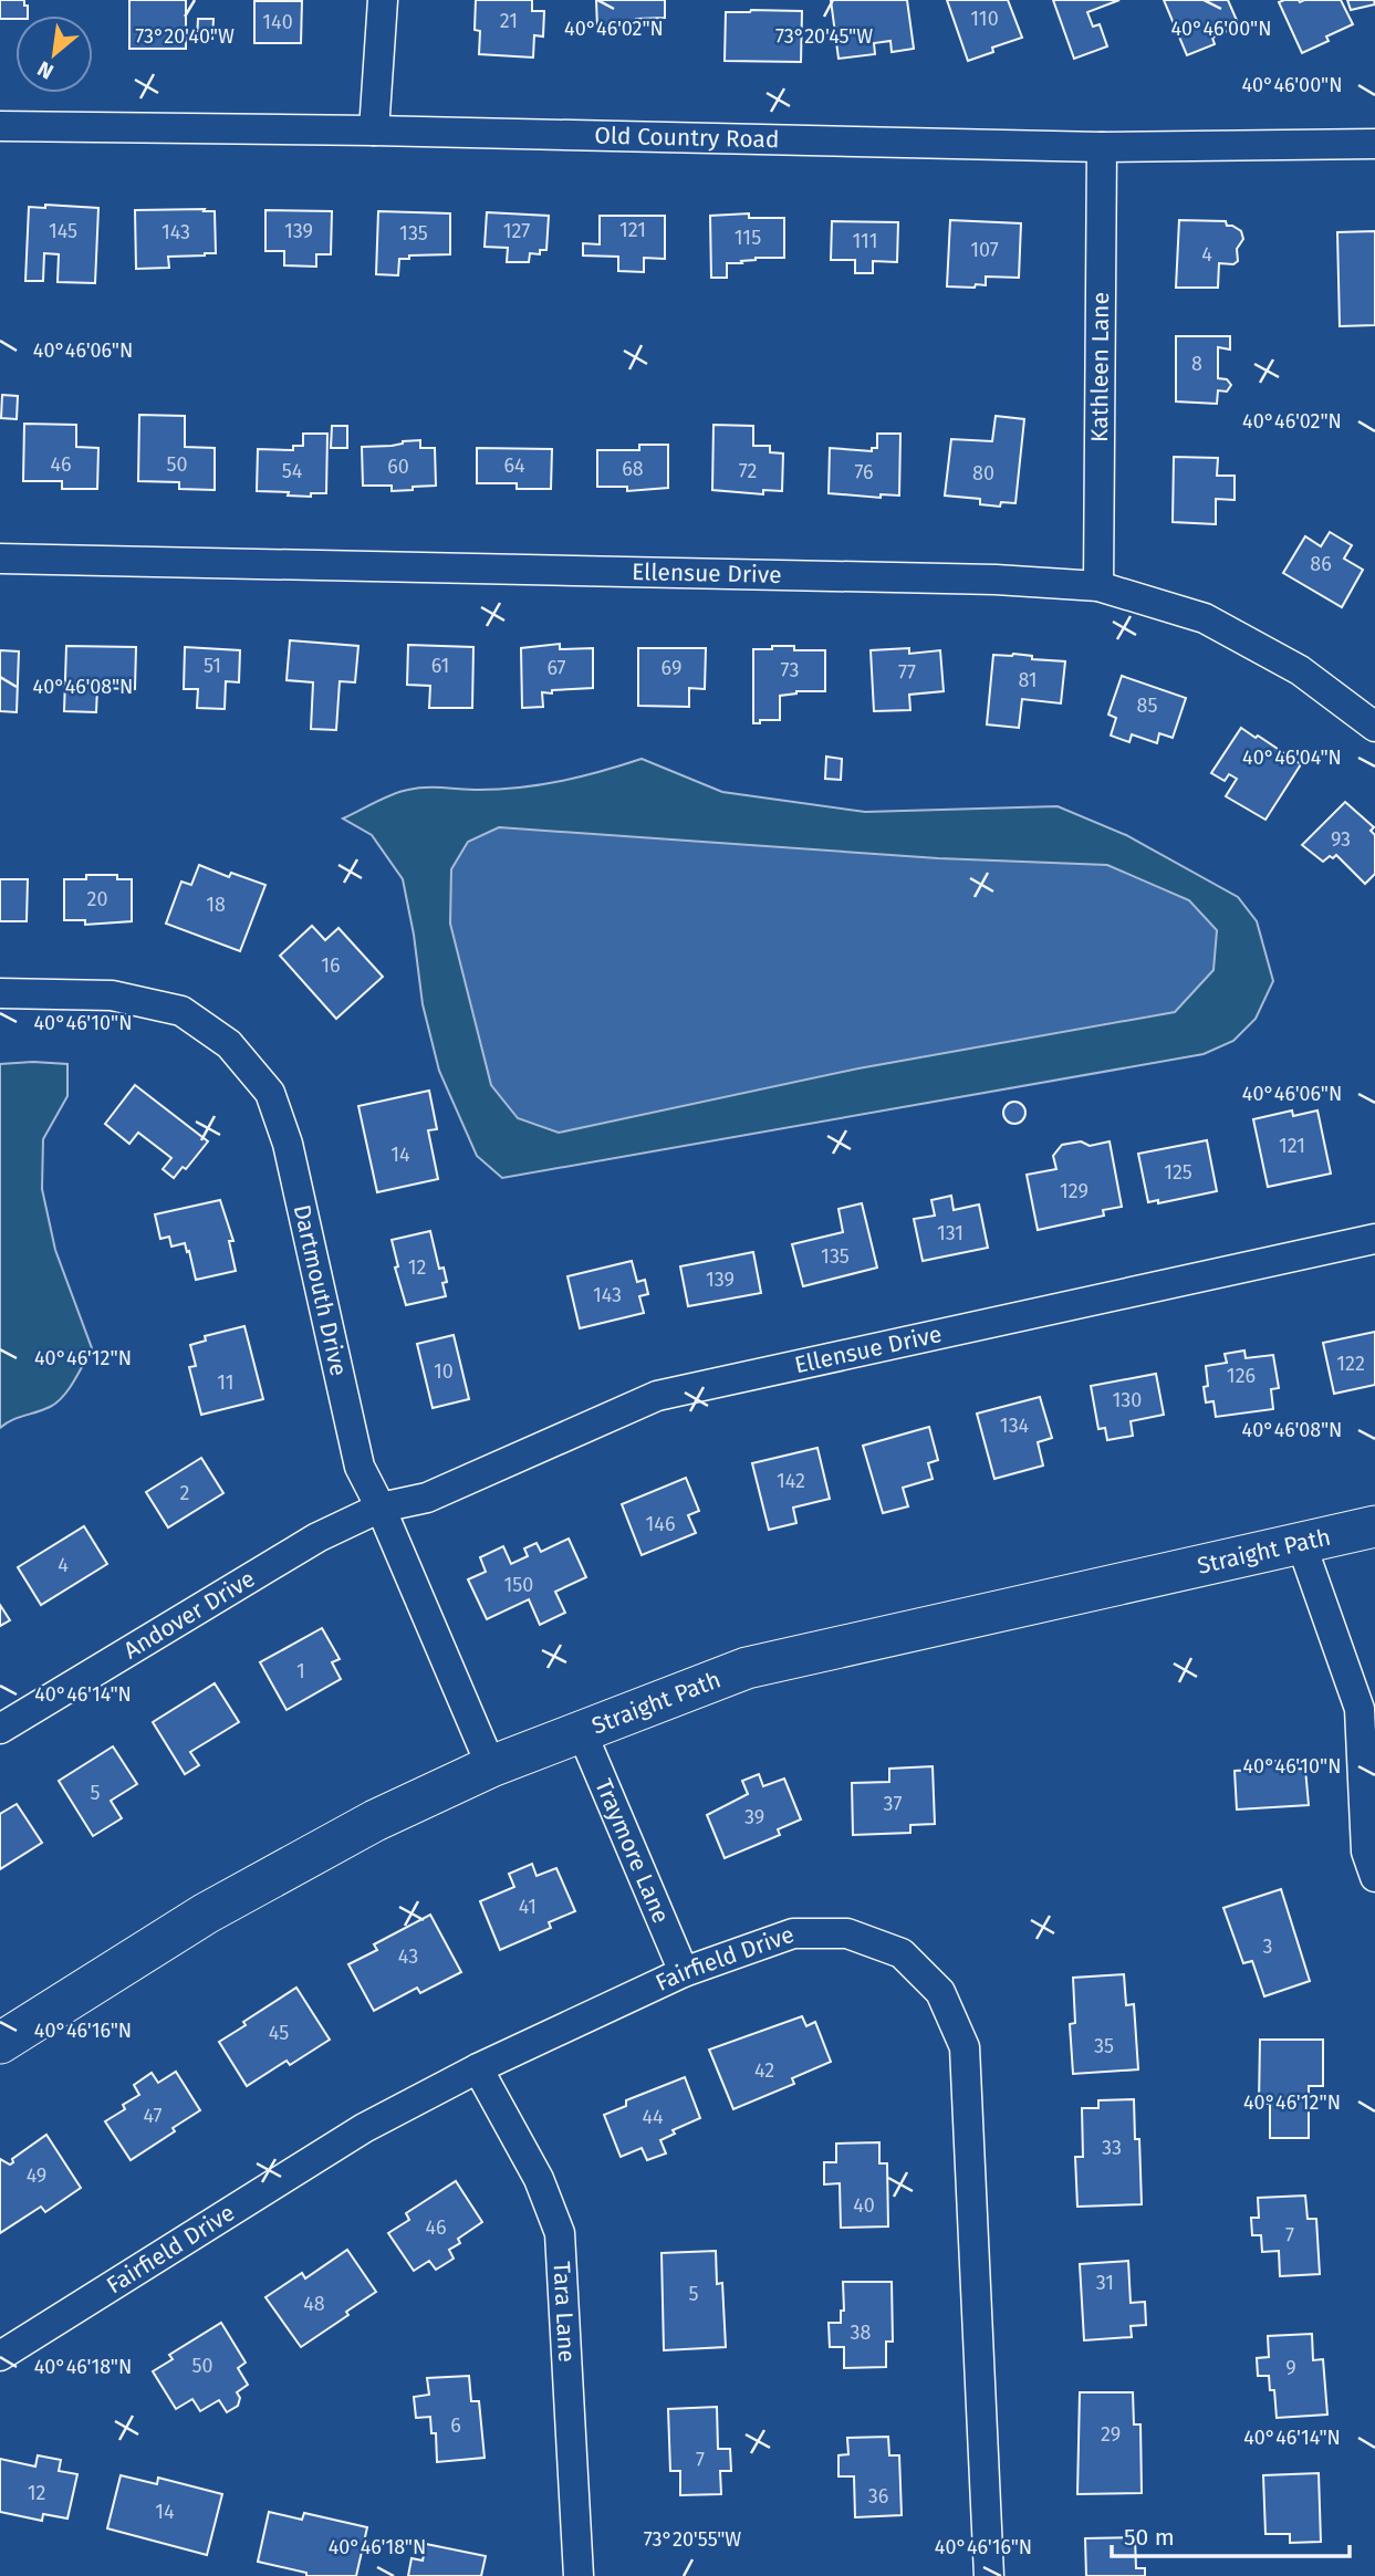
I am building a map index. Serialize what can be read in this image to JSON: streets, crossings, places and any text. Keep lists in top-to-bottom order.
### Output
{
  "streets": {
    "main road": ["Straight Path"],
    "street": [
      "Old Country Road",
      "Kathleen Lane",
      "Ellensue Drive",
      "Dartmouth Drive",
      "Andover Drive",
      "Traymore Lane",
      "Fairfield Drive",
      "Tara Lane"
    ]
  },
  "crossings": [
    ["Old Country Road", "Kathleen Lane"],
    ["Kathleen Lane", "Ellensue Drive"],
    ["Ellensue Drive", "Dartmouth Drive"],
    ["Ellensue Drive", "Andover Drive"],
    ["Dartmouth Drive", "Straight Path"],
    ["Dartmouth Drive", "Andover Drive"],
    ["Straight Path", "Traymore Lane"],
    ["Traymore Lane", "Fairfield Drive"],
    ["Fairfield Drive", "Tara Lane"]
  ],
  "house_numbers": [
    "110",
    "21",
    "140",
    "121",
    "145",
    "139",
    "127",
    "143",
    "135",
    "115",
    "111",
    "107",
    "4",
    "8",
    "46",
    "50",
    "64",
    "60",
    "68",
    "54",
    "72",
    "76",
    "80",
    "86",
    "51",
    "61",
    "67",
    "69",
    "73",
    "77",
    "81",
    "85",
    "93",
    "20",
    "18",
    "16",
    "121",
    "14",
    "125",
    "129",
    "131",
    "135",
    "12",
    "139",
    "143",
    "122",
    "10",
    "126",
    "11",
    "130",
    "134",
    "142",
    "2",
    "146",
    "4",
    "150",
    "1",
    "5",
    "37",
    "39",
    "41",
    "3",
    "43",
    "45",
    "35",
    "42",
    "47",
    "44",
    "33",
    "49",
    "40",
    "46",
    "7",
    "31",
    "5",
    "48",
    "38",
    "50",
    "9",
    "6",
    "29",
    "7",
    "12",
    "36",
    "14"
  ],
  "scale_bar": "50 m",
  "north": "bottom left",
  "coordinates": [
    "40°46'00\"N",
    "40°46'02\"N",
    "73°20'40\"W",
    "73°20'45\"W",
    "40°46'06\"N",
    "40°46'08\"N",
    "40°46'04\"N",
    "40°46'10\"N",
    "40°46'12\"N",
    "40°46'14\"N",
    "40°46'16\"N",
    "40°46'18\"N",
    "73°20'55\"W"
  ]
}
